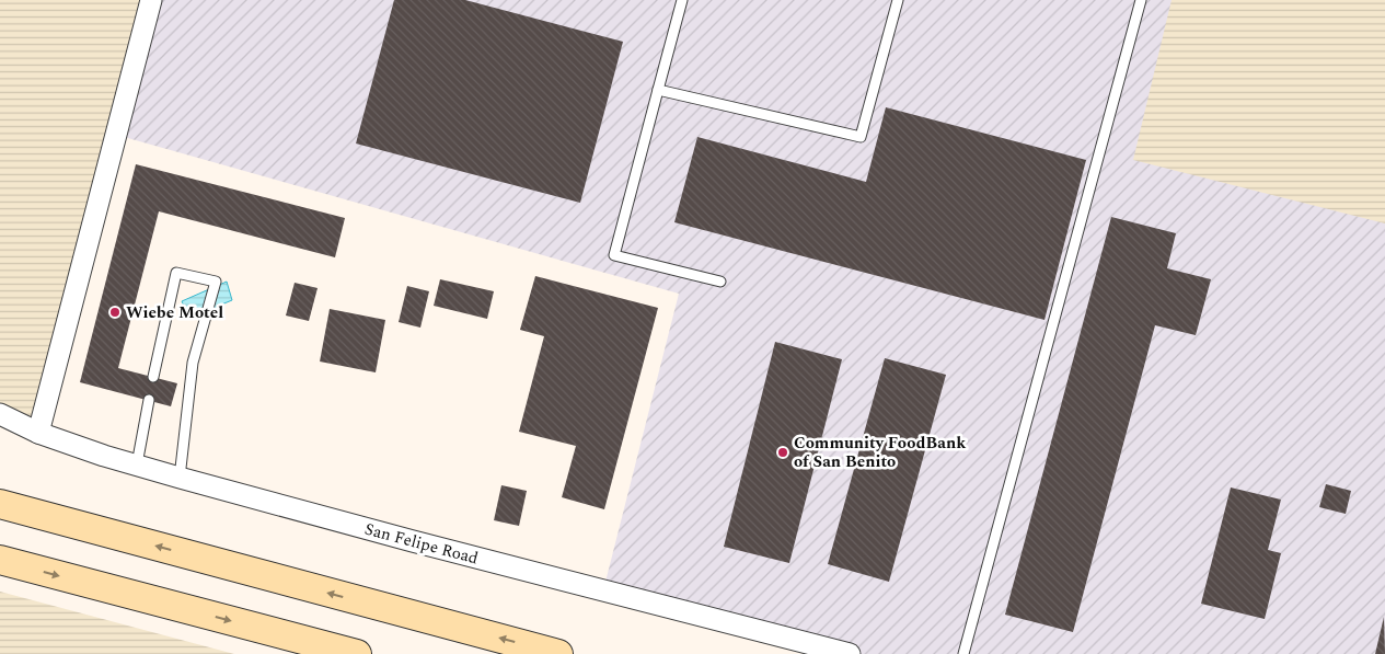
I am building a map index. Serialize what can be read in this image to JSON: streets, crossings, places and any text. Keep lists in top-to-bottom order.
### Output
{
  "streets": {
    "street": ["San Felipe Road"]
  },
  "places": ["Wiebe Motel", "Community FoodBank of San Benito"]
}
